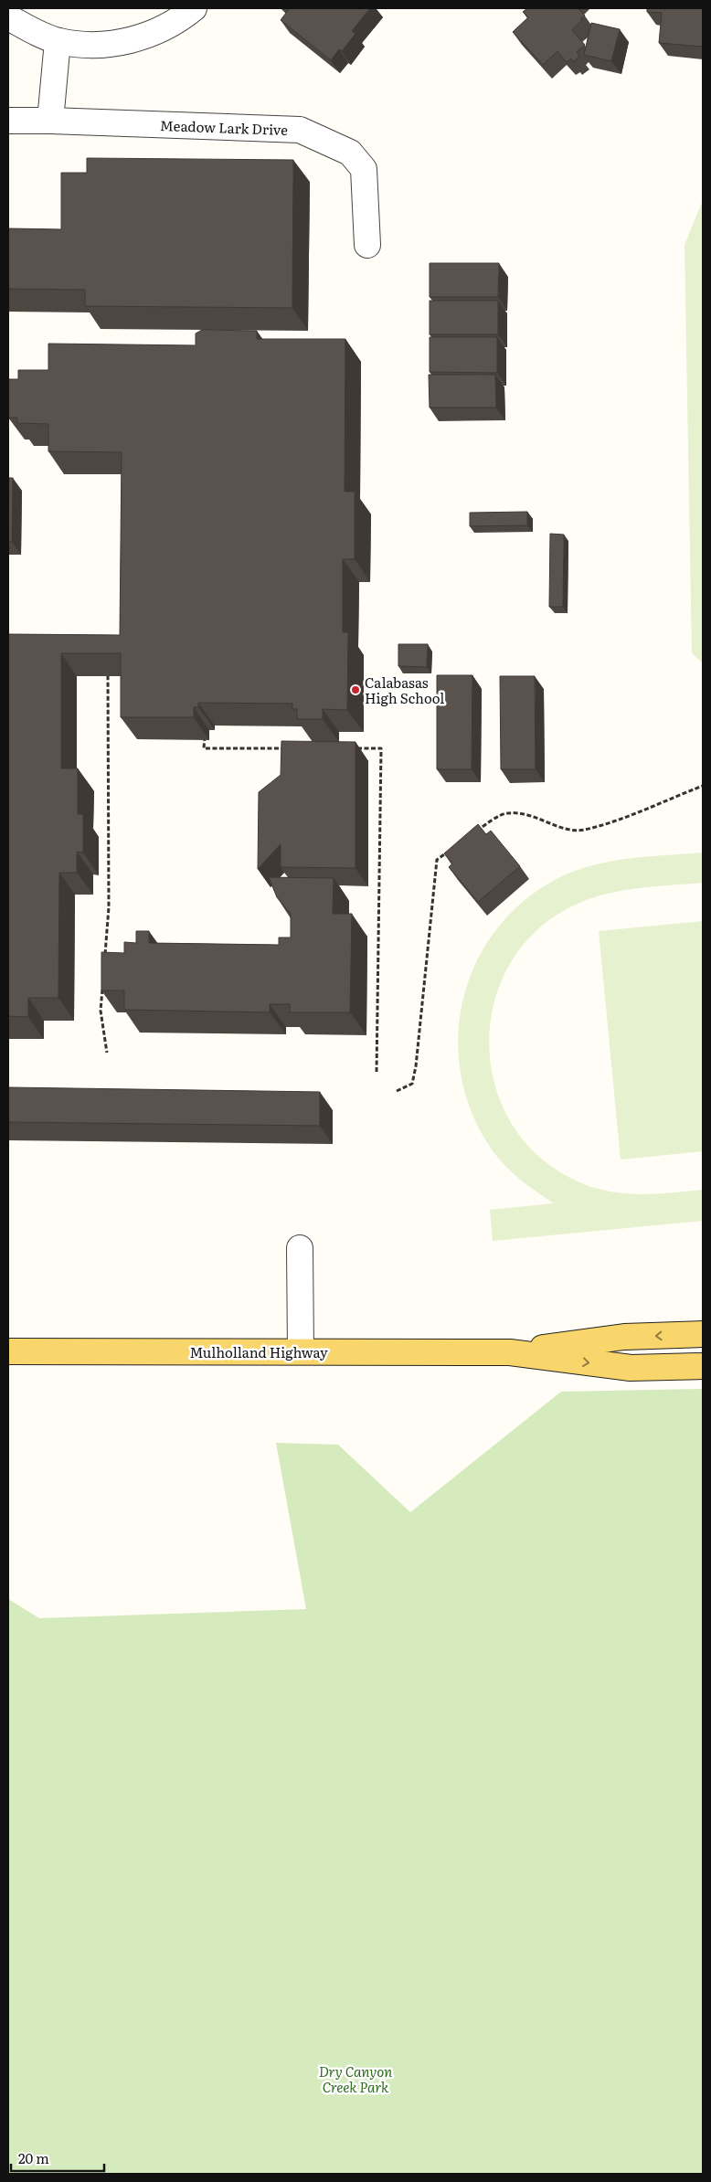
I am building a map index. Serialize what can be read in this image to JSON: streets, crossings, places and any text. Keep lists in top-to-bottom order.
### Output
{
  "streets": {
    "main road": ["Mulholland Highway"],
    "street": ["Meadow Lark Drive"]
  },
  "parks": ["Dry Canyon Creek Park"],
  "places": ["Calabasas High School"],
  "scale_bar": "20 m"
}
